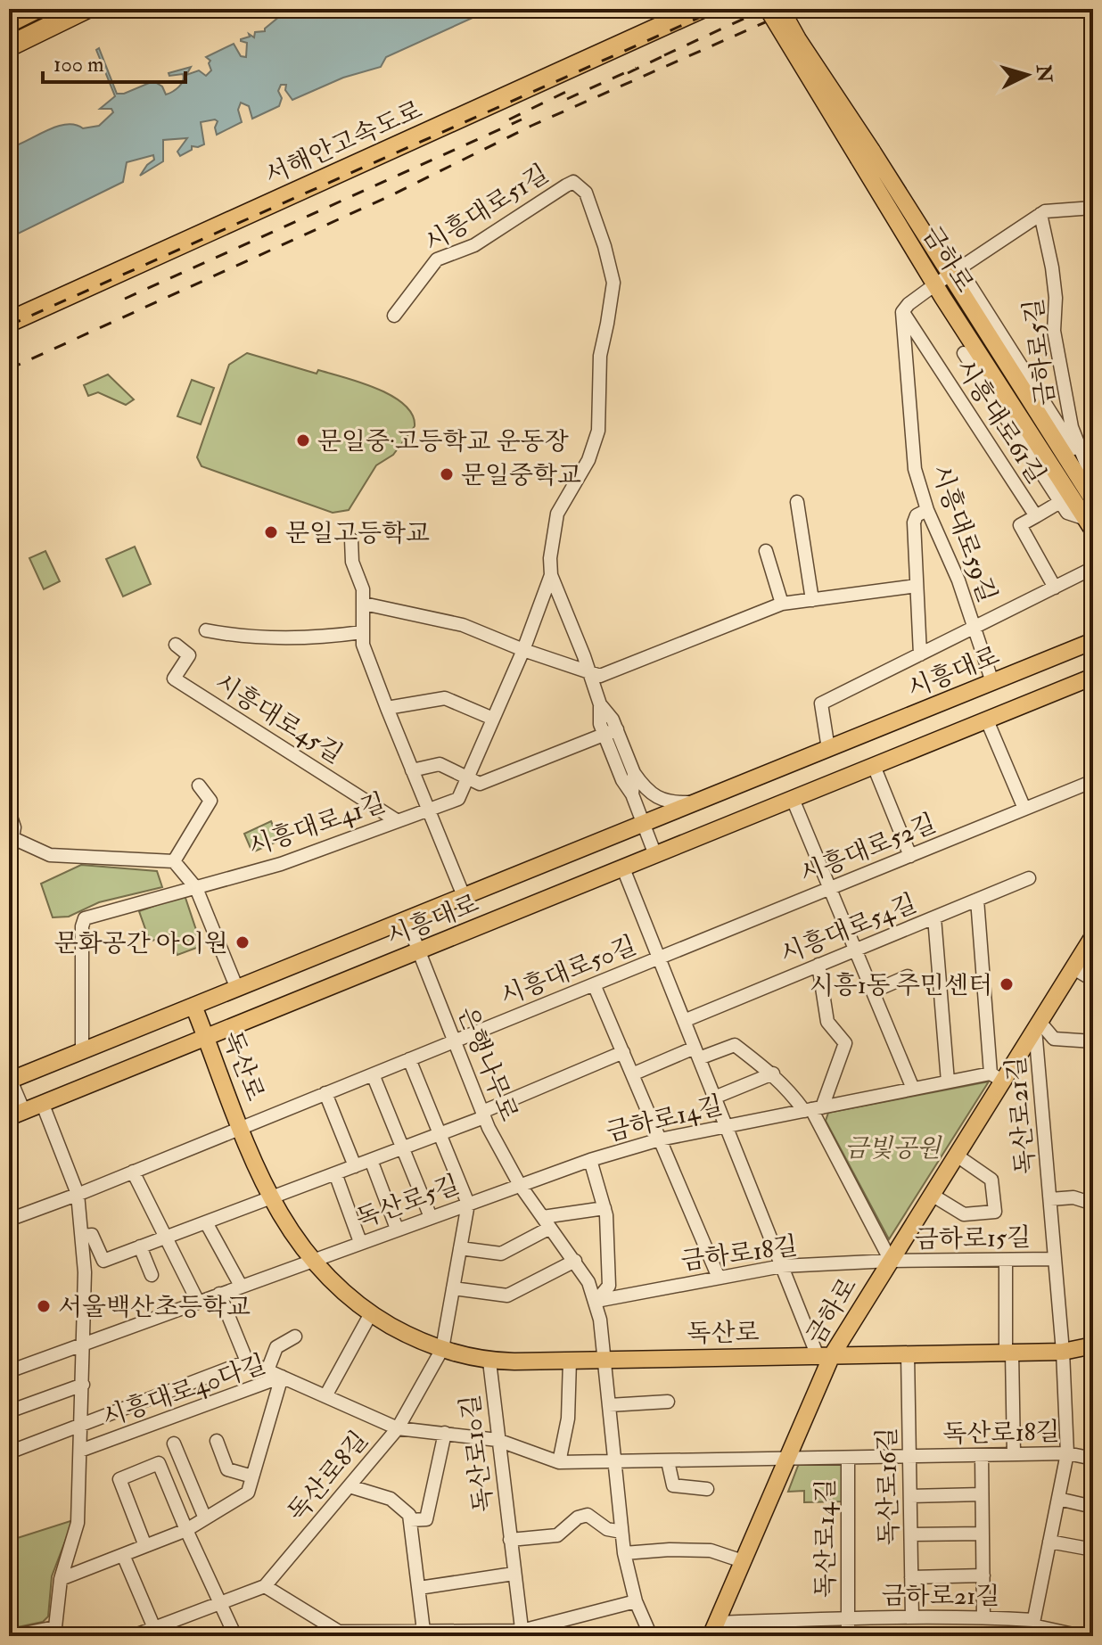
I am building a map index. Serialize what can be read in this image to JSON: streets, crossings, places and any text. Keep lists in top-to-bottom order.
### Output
{
  "streets": {
    "highway": ["서해안고속도로"],
    "main road": ["금하로", "시흥대로", "독산로"],
    "street": [
      "시흥대로51길",
      "금하로5길",
      "시흥대로61길",
      "시흥대로59길",
      "시흥대로45길",
      "시흥대로41길",
      "시흥대로52길",
      "시흥대로54길",
      "시흥대로50길",
      "은행나무로",
      "독산로21길",
      "금하로14길",
      "독산로5길",
      "금하로15길",
      "금하로18길",
      "시흥대로40다길",
      "독산로18길",
      "독산로10길",
      "독산로8길",
      "독산로16길",
      "독산로14길",
      "금하로21길"
    ]
  },
  "crossings": [
    ["시흥대로51길", "시흥대로"],
    ["시흥대로51길", "시흥대로41길"],
    ["금하로", "시흥대로50길"],
    ["금하로", "독산로"],
    ["금하로", "독산로21길"],
    ["금하로", "금하로14길"],
    ["금하로", "금하로15길"],
    ["금하로", "금하로18길"],
    ["금하로", "금하로21길"],
    ["시흥대로61길", "시흥대로59길"],
    ["시흥대로59길", "시흥대로"],
    ["시흥대로", "시흥대로41길"],
    ["시흥대로", "시흥대로50길"],
    ["시흥대로", "은행나무로"],
    ["시흥대로", "독산로"],
    ["시흥대로45길", "시흥대로41길"],
    ["시흥대로52길", "시흥대로50길"],
    ["시흥대로54길", "시흥대로50길"],
    ["시흥대로50길", "은행나무로"],
    ["시흥대로50길", "독산로"],
    ["시흥대로50길", "금하로14길"],
    ["시흥대로50길", "금하로18길"],
    ["은행나무로", "독산로"],
    ["은행나무로", "금하로14길"],
    ["은행나무로", "독산로5길"],
    ["은행나무로", "금하로18길"],
    ["은행나무로", "독산로10길"],
    ["독산로", "독산로21길"],
    ["독산로", "독산로5길"],
    ["독산로", "독산로10길"],
    ["독산로", "독산로8길"],
    ["독산로", "독산로16길"],
    ["독산로21길", "금하로15길"],
    ["독산로21길", "독산로18길"],
    ["독산로21길", "금하로21길"],
    ["금하로14길", "독산로5길"],
    ["독산로5길", "독산로8길"],
    ["금하로15길", "금하로18길"],
    ["독산로18길", "독산로16길"],
    ["독산로16길", "금하로21길"],
    ["독산로14길", "금하로21길"]
  ],
  "parks": ["금빛공원"],
  "places": [
    "문일중·고등학교 운동장",
    "문일중학교",
    "문일고등학교",
    "문화공간 아이원",
    "시흥1동 주민센터",
    "서울백산초등학교"
  ],
  "scale_bar": "100 m",
  "north": "right"
}
